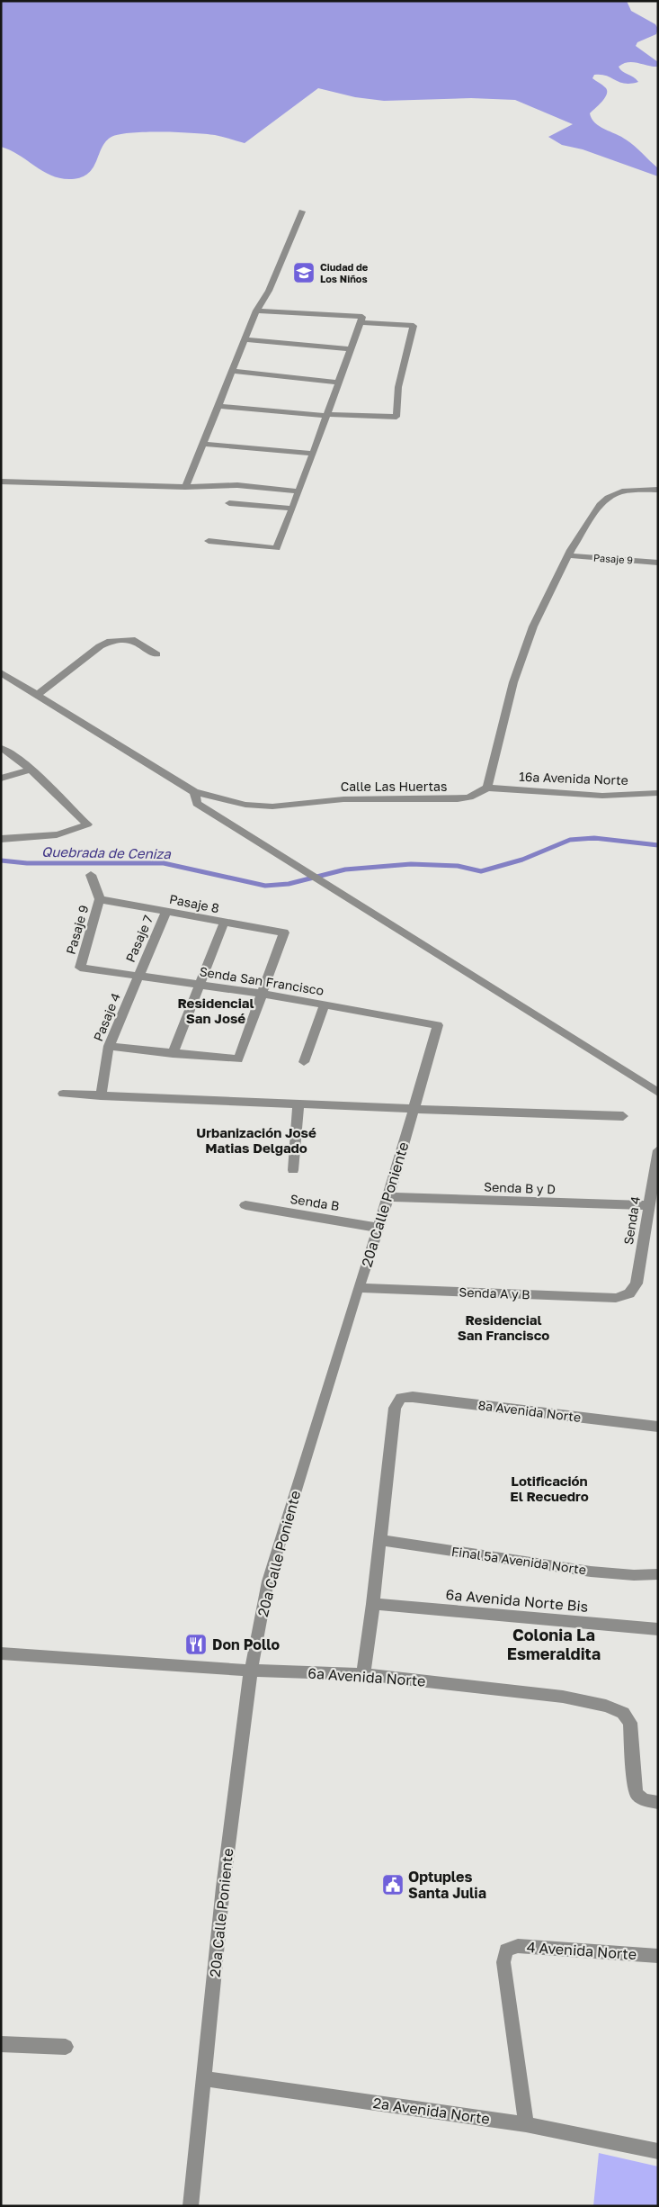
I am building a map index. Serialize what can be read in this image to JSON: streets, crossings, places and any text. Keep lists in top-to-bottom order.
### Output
{
  "streets": {
    "street": [
      "Pasaje 9",
      "16a Avenida Norte",
      "Calle Las Huertas",
      "Pasaje 8",
      "Pasaje 7",
      "Senda San Francisco",
      "Pasaje 4",
      "Senda B y D",
      "Senda B",
      "20a Calle Poniente",
      "Senda 4",
      "Senda A y B",
      "8a Avenida Norte",
      "Final 5a Avenida Norte",
      "6a Avenida Norte Bis",
      "6a Avenida Norte",
      "4 Avenida Norte",
      "2a Avenida Norte"
    ]
  },
  "crossings": [
    ["Pasaje 9", "Pasaje 8"],
    ["Pasaje 9", "Senda San Francisco"],
    ["16a Avenida Norte", "Calle Las Huertas"],
    ["Pasaje 8", "Pasaje 7"],
    ["Pasaje 8", "Senda San Francisco"],
    ["Pasaje 7", "Senda San Francisco"],
    ["Pasaje 7", "Pasaje 4"],
    ["Senda San Francisco", "Pasaje 4"],
    ["Senda San Francisco", "20a Calle Poniente"],
    ["Senda B y D", "20a Calle Poniente"],
    ["Senda B y D", "Senda 4"],
    ["Senda B", "20a Calle Poniente"],
    ["20a Calle Poniente", "Senda A y B"],
    ["20a Calle Poniente", "6a Avenida Norte"],
    ["20a Calle Poniente", "2a Avenida Norte"],
    ["Senda 4", "Senda A y B"],
    ["8a Avenida Norte", "Final 5a Avenida Norte"],
    ["4 Avenida Norte", "2a Avenida Norte"]
  ],
  "districts": [
    "Residencial San José",
    "Urbanización José Matias Delgado",
    "Residencial San Francisco",
    "Lotificación El Recuedro",
    "Colonia La Esmeraldita"
  ],
  "water": ["Quebrada de Ceniza"],
  "places": {
    "school or university": ["Ciudad de Los Niños"],
    "restaurant": ["Don Pollo"],
    "public building": ["Optuples Santa Julia"]
  }
}
